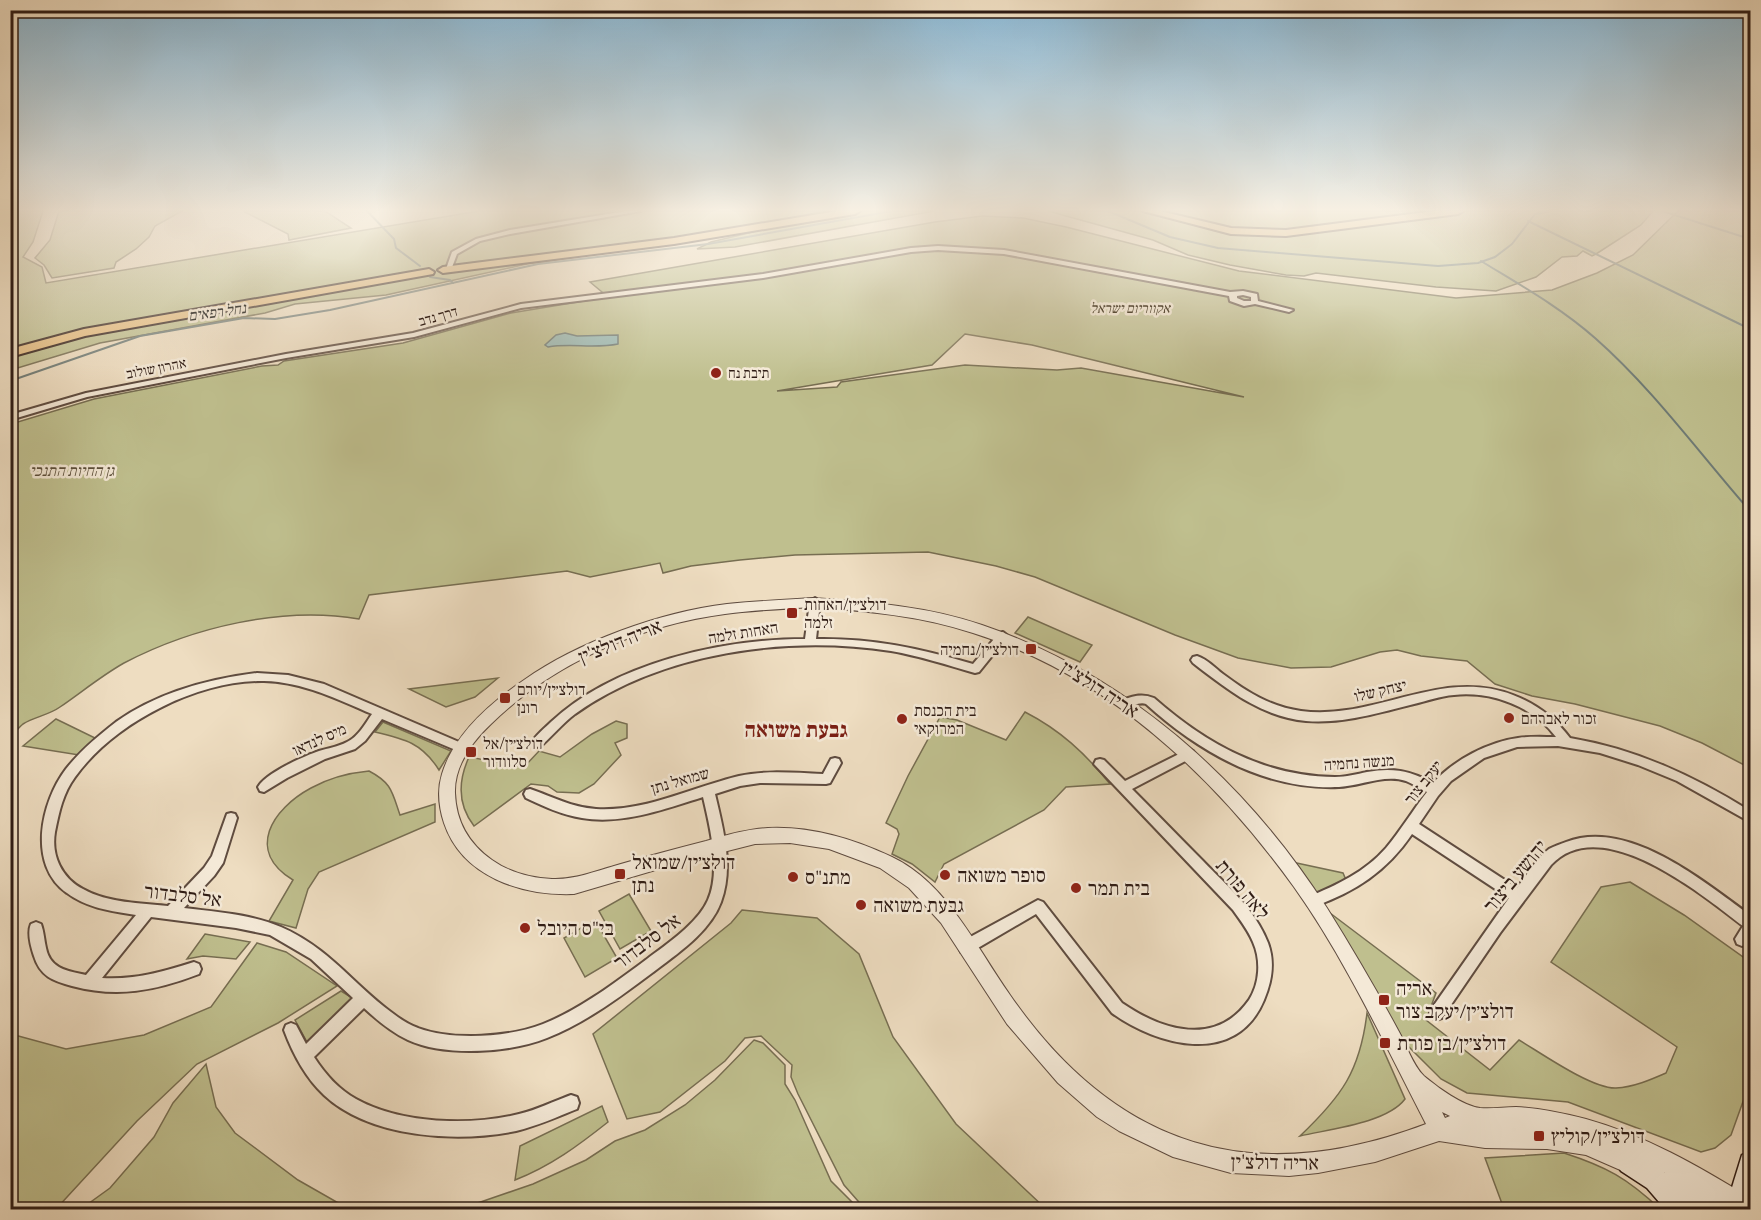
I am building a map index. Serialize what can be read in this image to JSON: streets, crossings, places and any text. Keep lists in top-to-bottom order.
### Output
{
  "streets": {
    "street": [
      "דרך נדב",
      "אהרון שולוב",
      "האחות זלמה",
      "אריה דולצ'ין",
      "יצחק שלו",
      "מיס לנדאו",
      "מנשה נחמיה",
      "שמואל נתן",
      "יעקב צור",
      "יהושע ביצור",
      "לאה פורת",
      "אל סלבדור"
    ]
  },
  "crossings": [
    ["דרך נדב", "אהרון שולוב"],
    ["האחות זלמה", "אריה דולצ'ין"],
    ["אריה דולצ'ין", "מנשה נחמיה"],
    ["אריה דולצ'ין", "יעקב צור"],
    ["אריה דולצ'ין", "לאה פורת"],
    ["אריה דולצ'ין", "אל סלבדור"],
    ["יצחק שלו", "יעקב צור"],
    ["מיס לנדאו", "אל סלבדור"],
    ["מנשה נחמיה", "יעקב צור"],
    ["שמואל נתן", "אל סלבדור"]
  ],
  "districts": ["גבעת משואה"],
  "water": ["נחל רפאים"],
  "parks": ["אקווריום ישראל", "גן החיות התנכי"],
  "places": {
    "other": [
      "תיבת נח",
      "זכור לאברהם",
      "בית הכנסת המרוקאי",
      "סופר משואה",
      "מתנ\"ס",
      "בית תמר",
      "גבעת משואה",
      "בי\"ס היובל"
    ],
    "transit": [
      "דולצ׳ין/האחות זלמה",
      "דולצ׳ין/נחמיה",
      "דולצ׳ין/יורם רונן",
      "דולצ׳ין/אל סלוודור",
      "דולצ׳ין/שמואל נתן",
      "אריה דולצ׳ין/יעקב צור",
      "דולצ׳ין/בן פורת",
      "דולצ׳ין/קוליץ"
    ]
  }
}
